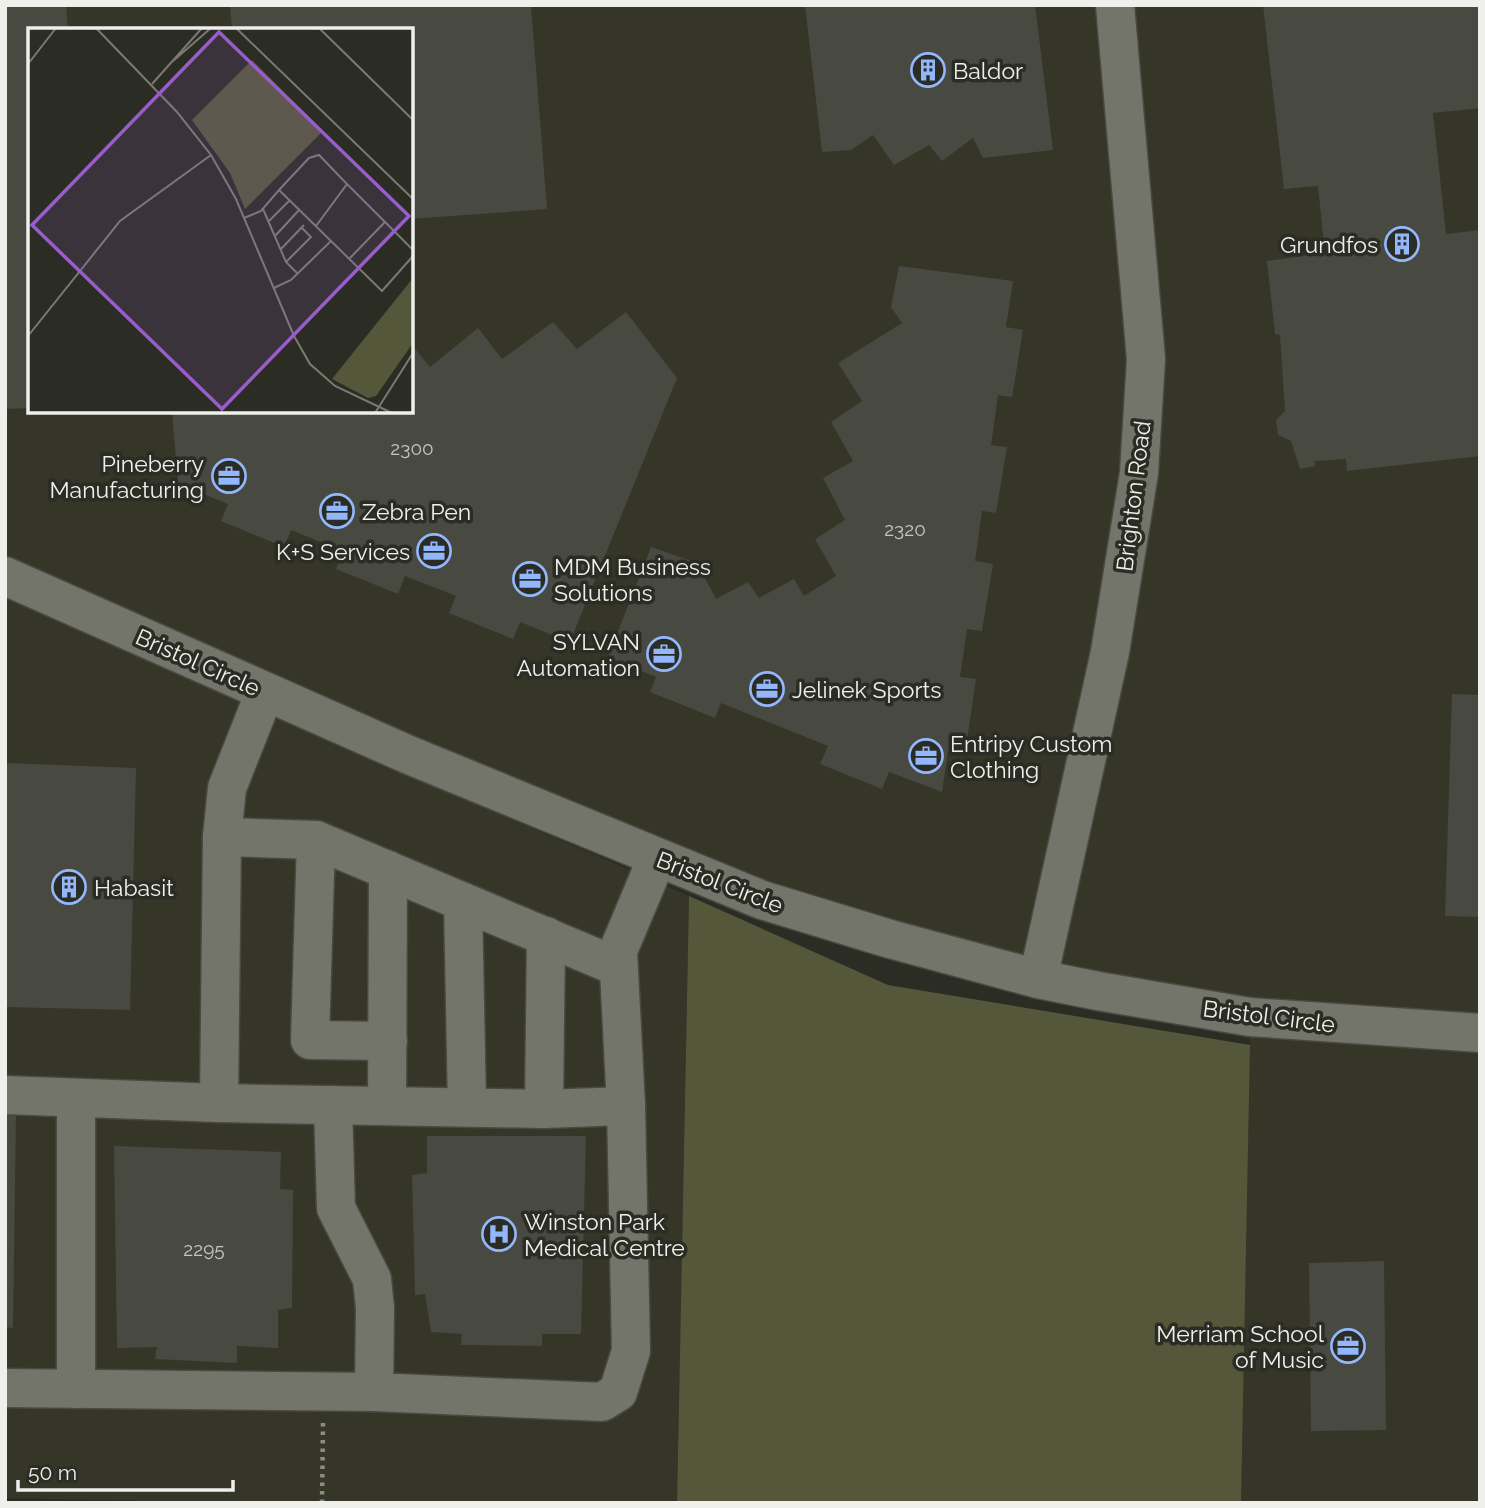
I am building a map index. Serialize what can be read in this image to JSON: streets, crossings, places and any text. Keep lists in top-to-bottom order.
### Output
{
  "streets": {
    "street": ["Brighton Road", "Bristol Circle"]
  },
  "crossings": [
    ["Brighton Road", "Bristol Circle"]
  ],
  "places": {
    "building": ["Baldor", "Grundfos", "Habasit"],
    "office": [
      "Pineberry Manufacturing",
      "Zebra Pen",
      "K+S Services",
      "MDM Business Solutions",
      "SYLVAN Automation",
      "Jelinek Sports",
      "Entripy Custom Clothing",
      "Merriam School of Music"
    ],
    "hospital": ["Winston Park Medical Centre"]
  },
  "house_numbers": ["2300", "2320", "2295"],
  "scale_bar": "50 m"
}
